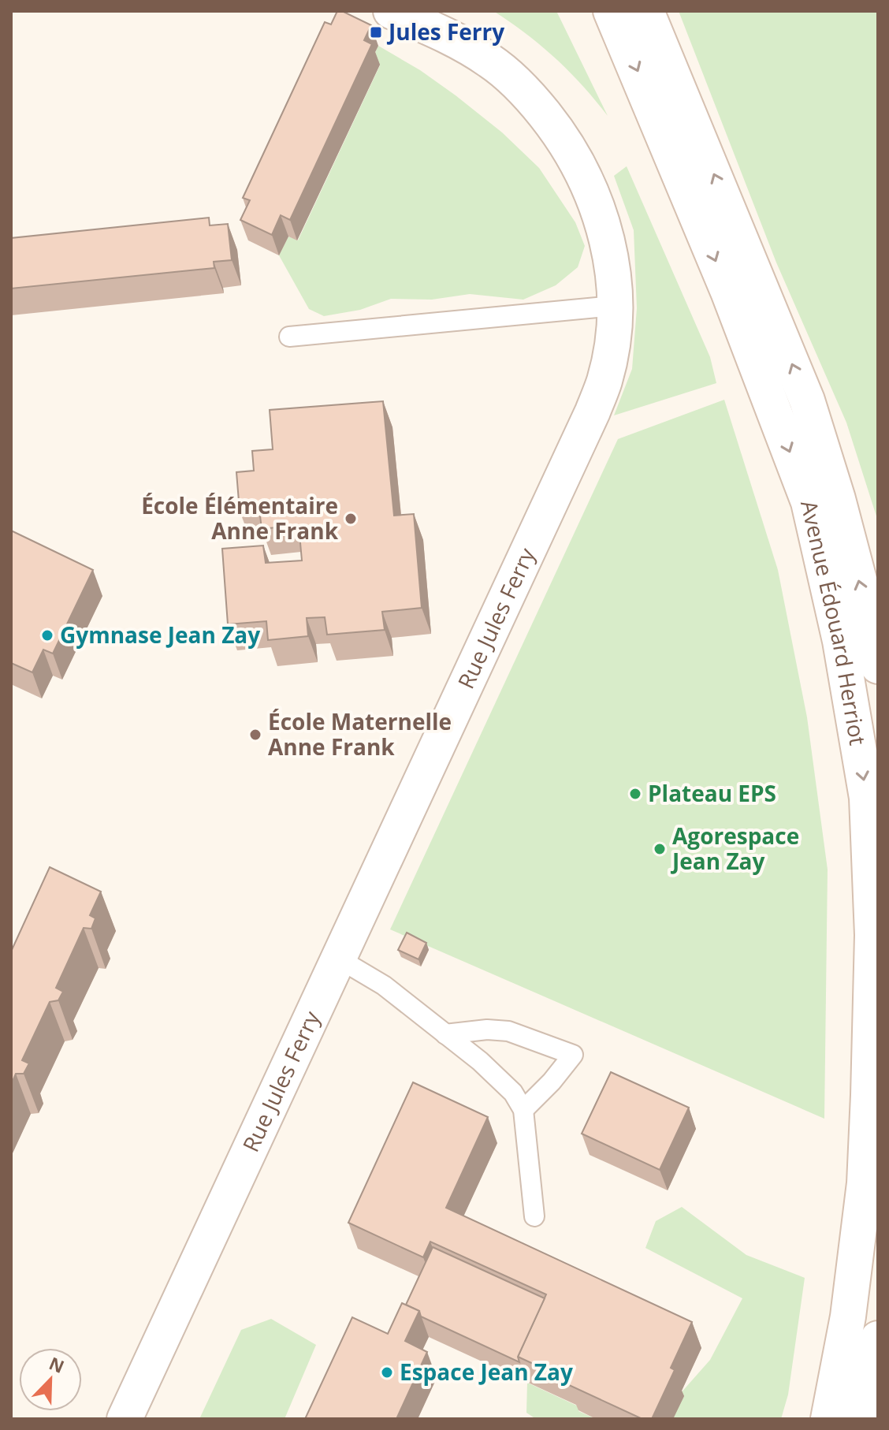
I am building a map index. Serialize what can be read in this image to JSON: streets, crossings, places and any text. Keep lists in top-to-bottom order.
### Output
{
  "streets": {
    "main road": ["Rue Jules Ferry", "Avenue Édouard Herriot"]
  },
  "places": {
    "transit": ["Jules Ferry"],
    "other": [
      "École Élémentaire Anne Frank",
      "Gymnase Jean Zay",
      "École Maternelle Anne Frank",
      "Plateau EPS",
      "Agorespace Jean Zay",
      "Espace Jean Zay"
    ]
  },
  "north": "top right"
}
